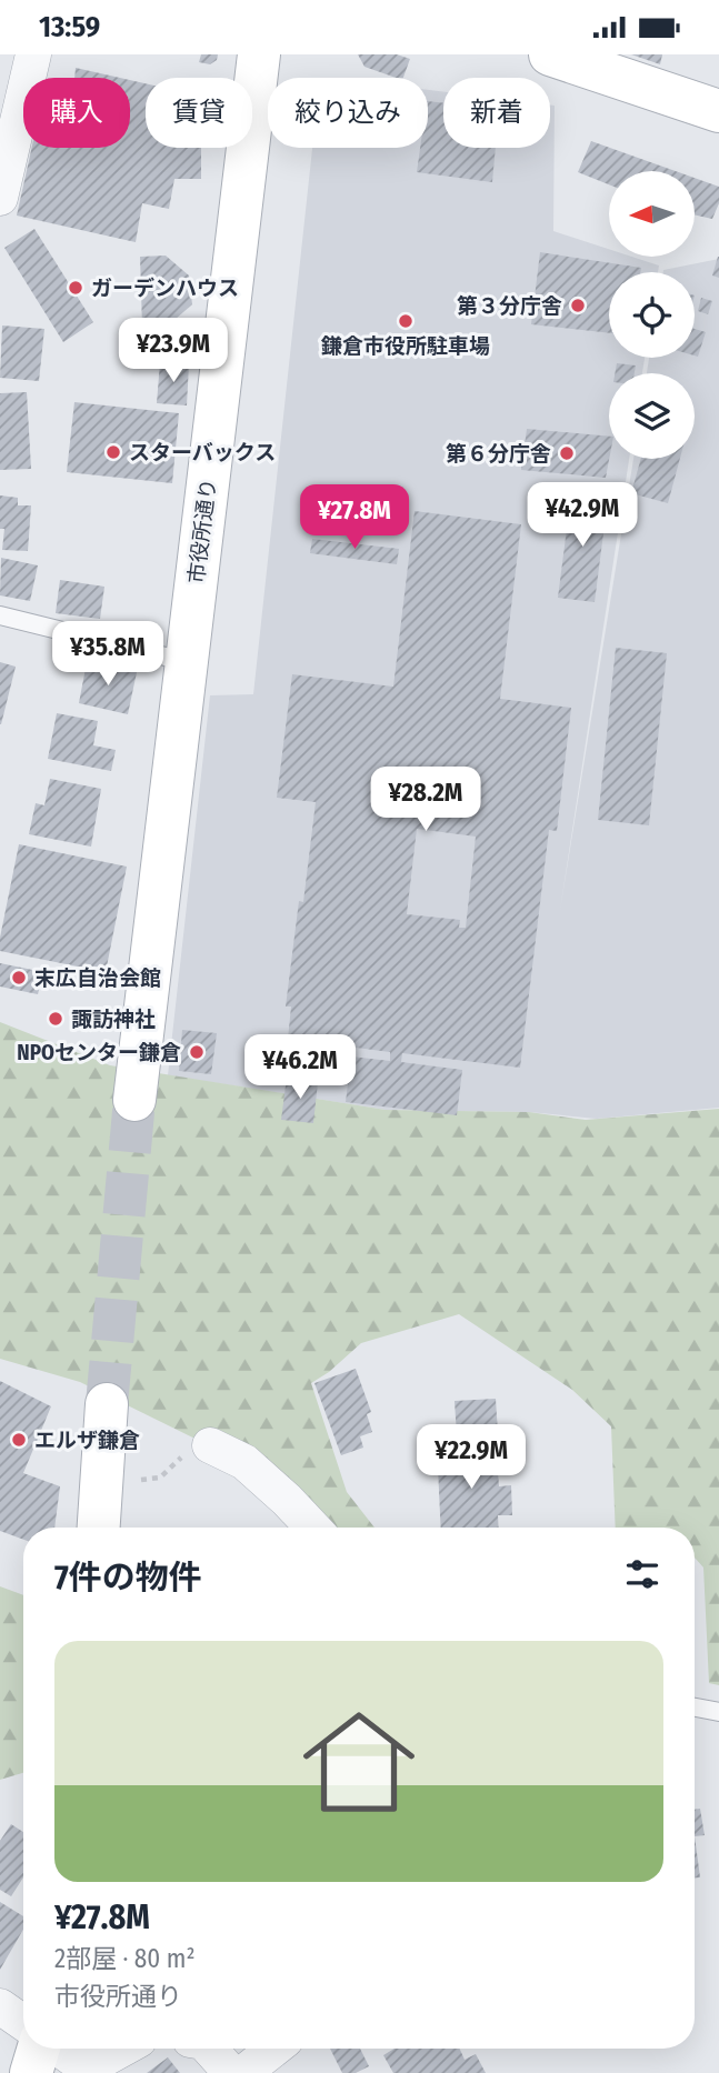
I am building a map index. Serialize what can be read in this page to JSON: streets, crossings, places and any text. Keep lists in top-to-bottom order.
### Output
{
  "streets": {
    "street": ["市役所通り"]
  },
  "places": [
    "ガーデンハウス",
    "第３分庁舎",
    "鎌倉市役所駐車場",
    "スターバックス",
    "第６分庁舎",
    "末広自治会館",
    "諏訪神社",
    "NPOセンター鎌倉",
    "エルザ鎌倉"
  ],
  "north": "left",
  "page": {
    "status": "13:59",
    "chip": [
      "購入",
      "賃貸",
      "絞り込み",
      "新着"
    ],
    "price": [
      "¥23.9M",
      "¥42.9M",
      "¥27.8M",
      "¥35.8M",
      "¥28.2M",
      "¥46.2M",
      "¥22.9M"
    ],
    "heading": "7件の物件",
    "list": [
      {
        "name": "¥27.8M",
        "note": "2部屋 · 80 m² · 市役所通り"
      }
    ]
  }
}
